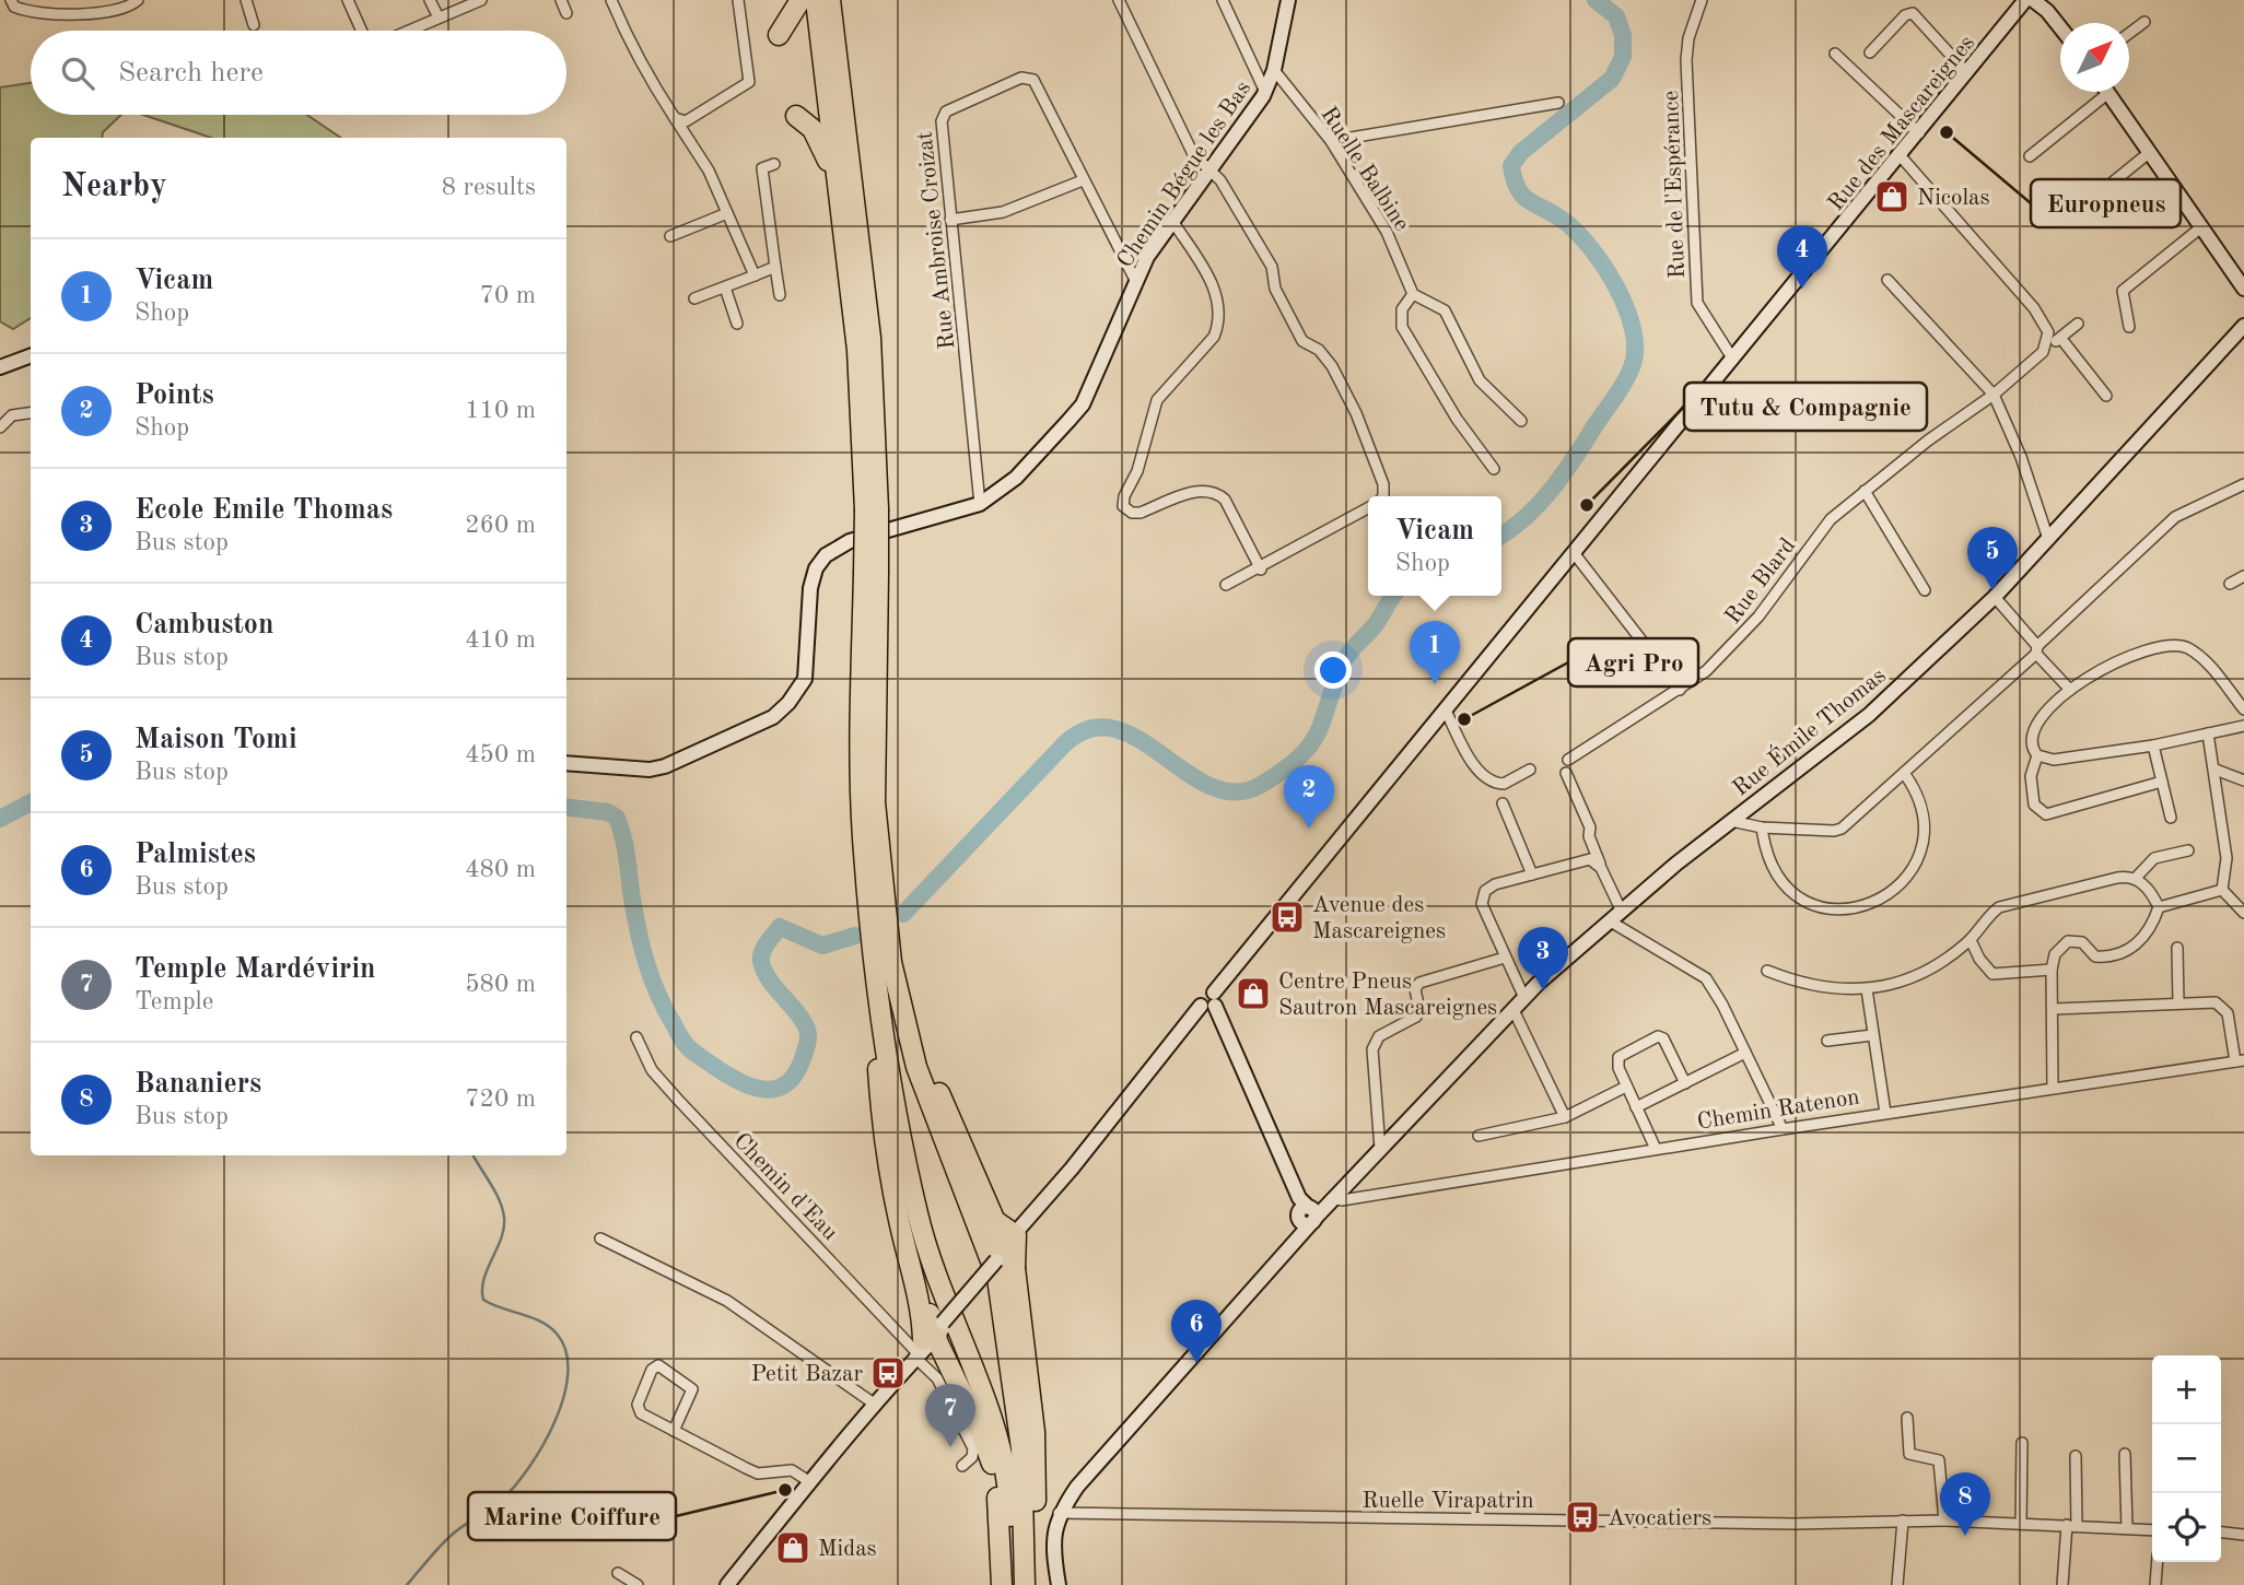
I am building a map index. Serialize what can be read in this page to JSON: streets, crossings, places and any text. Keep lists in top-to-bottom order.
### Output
{
  "streets": {
    "street": [
      "Rue des Mascareignes",
      "Ruelle Balbine",
      "Chemin Bégue les Bas",
      "Rue de l'Espérance",
      "Rue Ambroise Croizat",
      "Rue Blard",
      "Rue Émile Thomas",
      "Chemin Ratenon",
      "Chemin d'Eau",
      "Ruelle Virapatrin"
    ]
  },
  "crossings": [
    ["Rue des Mascareignes", "Rue de l'Espérance"],
    ["Ruelle Balbine", "Chemin Bégue les Bas"],
    ["Chemin Bégue les Bas", "Rue Ambroise Croizat"],
    ["Rue Émile Thomas", "Chemin Ratenon"]
  ],
  "places": {
    "other": [
      "Europneus",
      "Tutu & Compagnie",
      "Agri Pro",
      "Marine Coiffure"
    ],
    "shop": ["Nicolas", "Centre Pneus Sautron Mascareignes", "Midas"],
    "bus stop": ["Avenue des Mascareignes", "Petit Bazar", "Avocatiers"]
  },
  "north": "top right",
  "page": {
    "search": "Search here",
    "heading": ["Nearby", "8 results"],
    "pins": [
      "4",
      "5",
      "1",
      "2",
      "3",
      "6",
      "7",
      "8"
    ],
    "list": [
      {
        "mark": "1",
        "name": "Vicam",
        "note": "Shop",
        "value": "70 m"
      },
      {
        "mark": "2",
        "name": "Points",
        "note": "Shop",
        "value": "110 m"
      },
      {
        "mark": "3",
        "name": "Ecole Emile Thomas",
        "note": "Bus stop",
        "value": "260 m"
      },
      {
        "mark": "4",
        "name": "Cambuston",
        "note": "Bus stop",
        "value": "410 m"
      },
      {
        "mark": "5",
        "name": "Maison Tomi",
        "note": "Bus stop",
        "value": "450 m"
      },
      {
        "mark": "6",
        "name": "Palmistes",
        "note": "Bus stop",
        "value": "480 m"
      },
      {
        "mark": "7",
        "name": "Temple Mardévirin",
        "note": "Temple",
        "value": "580 m"
      },
      {
        "mark": "8",
        "name": "Bananiers",
        "note": "Bus stop",
        "value": "720 m"
      }
    ],
    "popup": ["Vicam", "Shop"],
    "map_buttons": ["+", "−"]
  }
}
